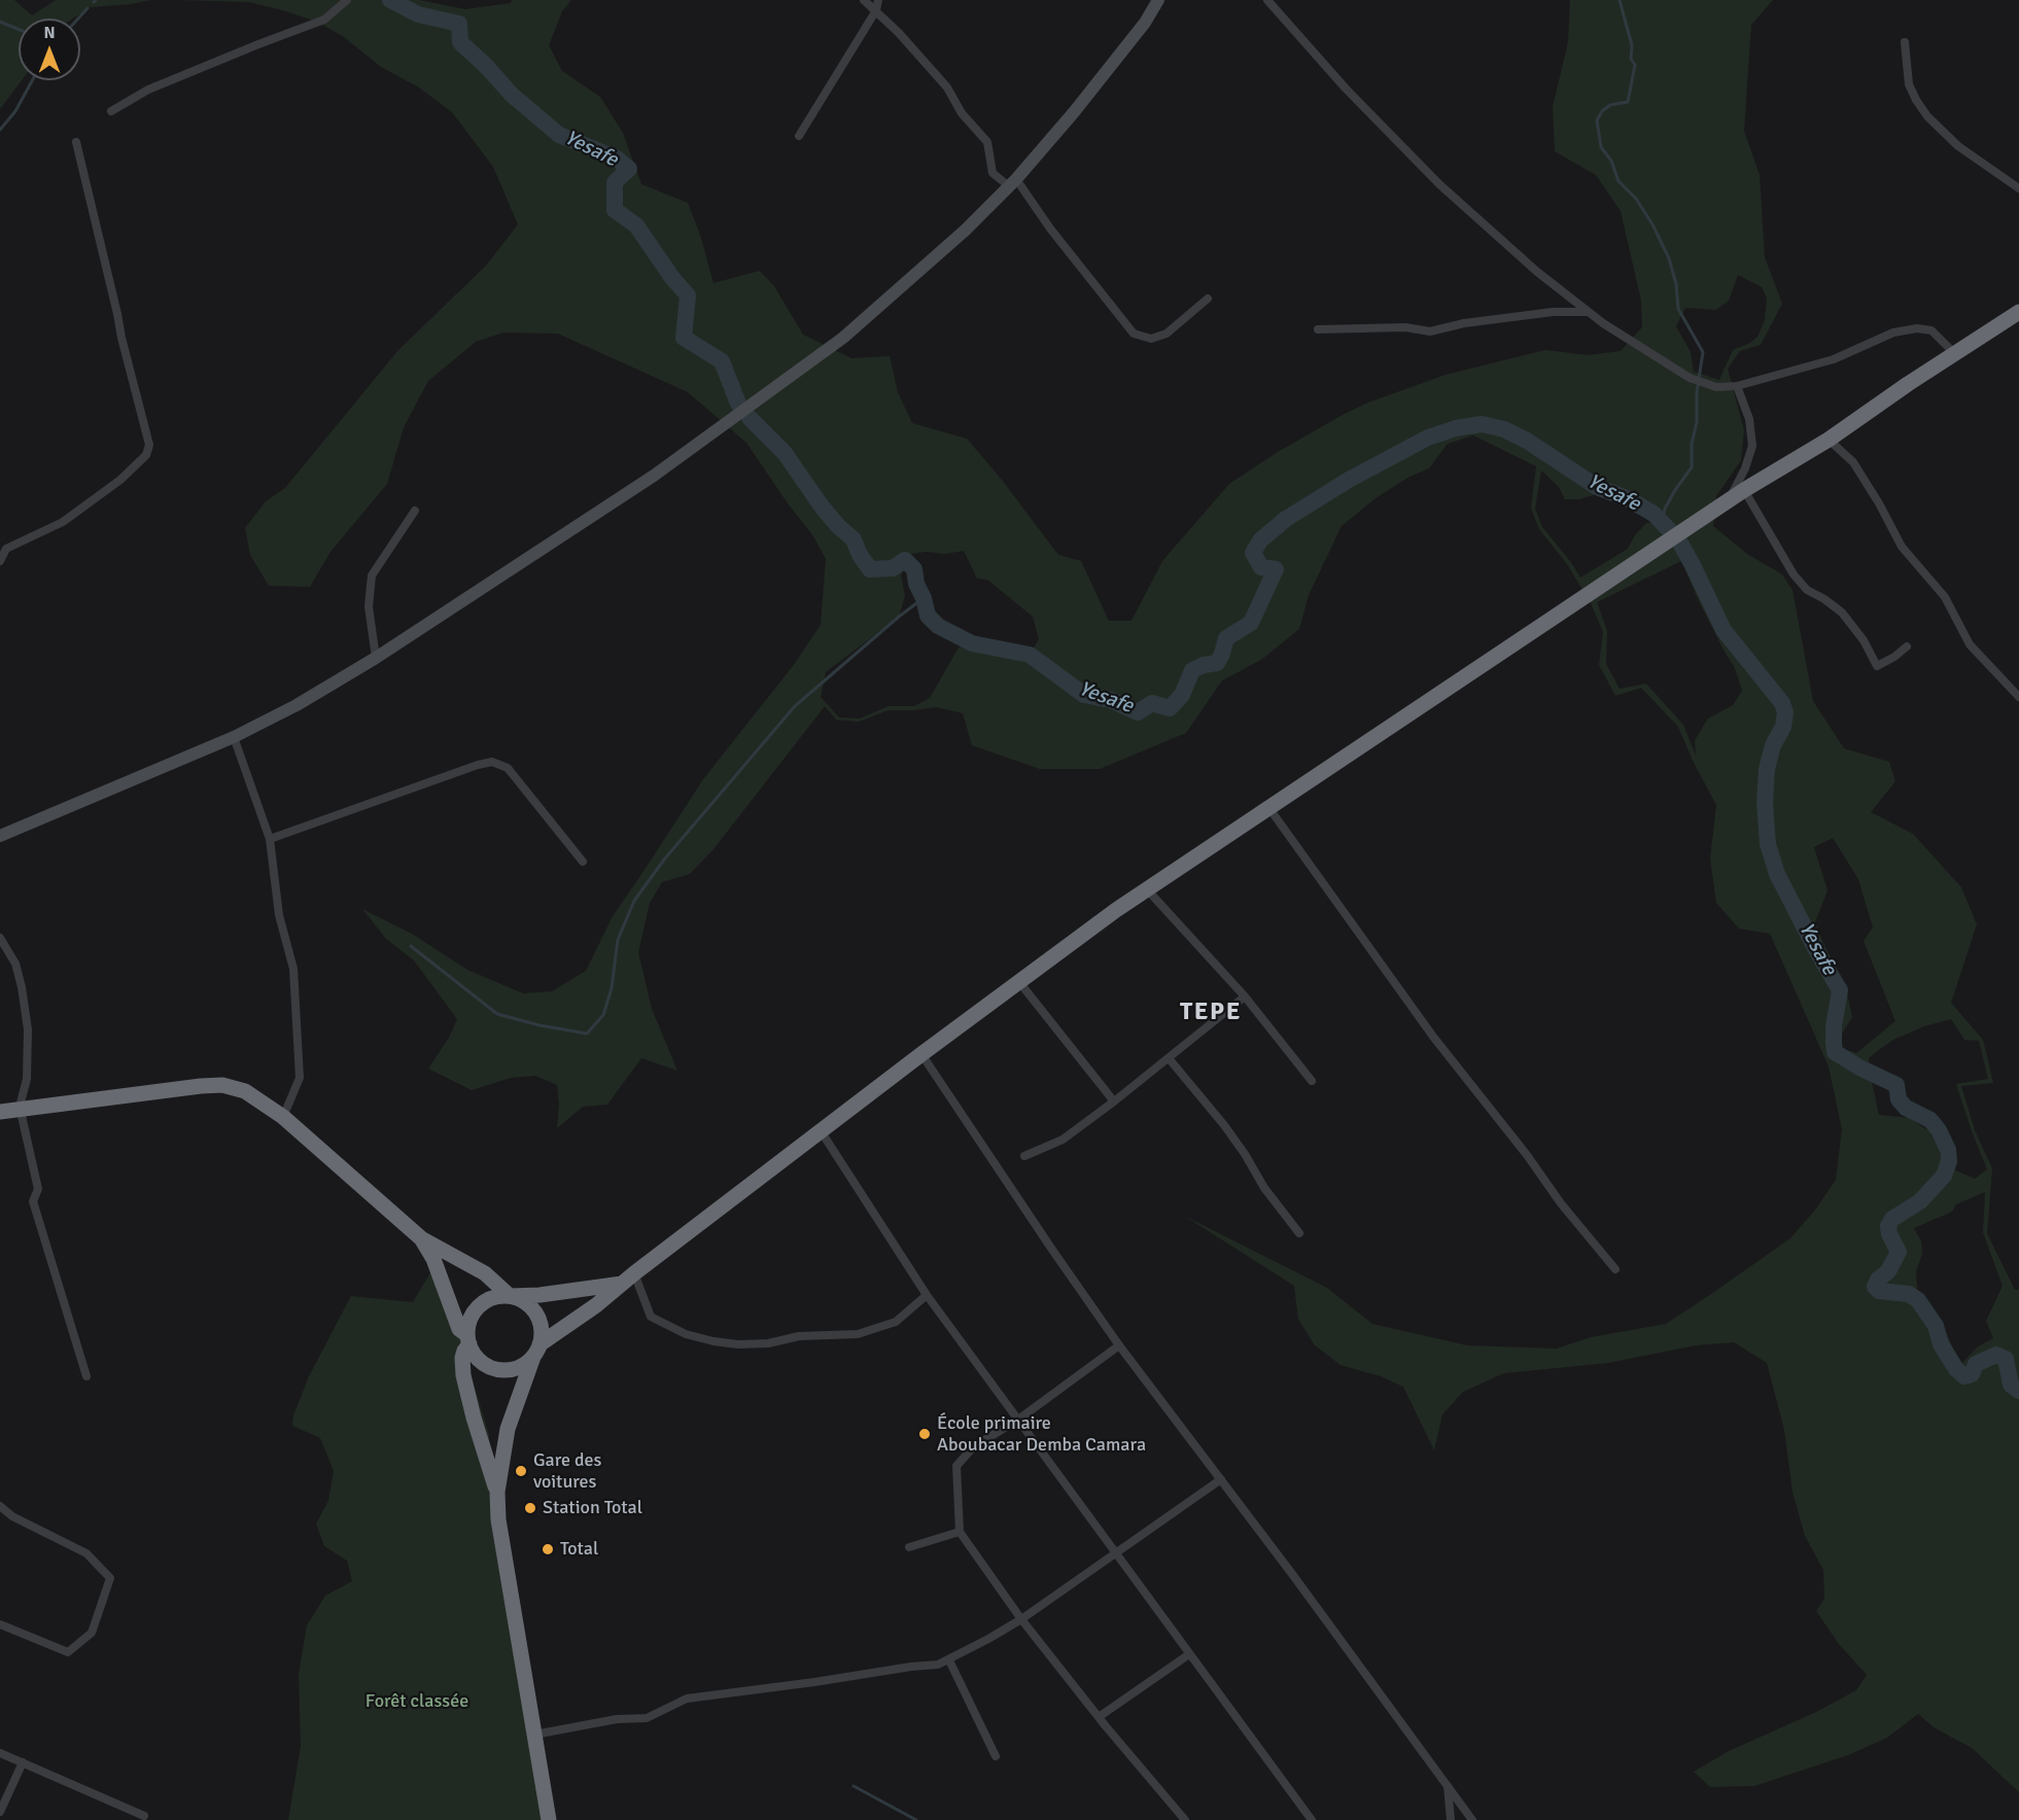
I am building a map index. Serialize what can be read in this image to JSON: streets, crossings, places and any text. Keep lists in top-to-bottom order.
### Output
{
  "districts": ["TEPE"],
  "water": ["Yesafe"],
  "parks": ["Forêt classée"],
  "places": [
    "École primaire Aboubacar Demba Camara",
    "Gare des voitures",
    "Station Total",
    "Total"
  ],
  "north": "top"
}
